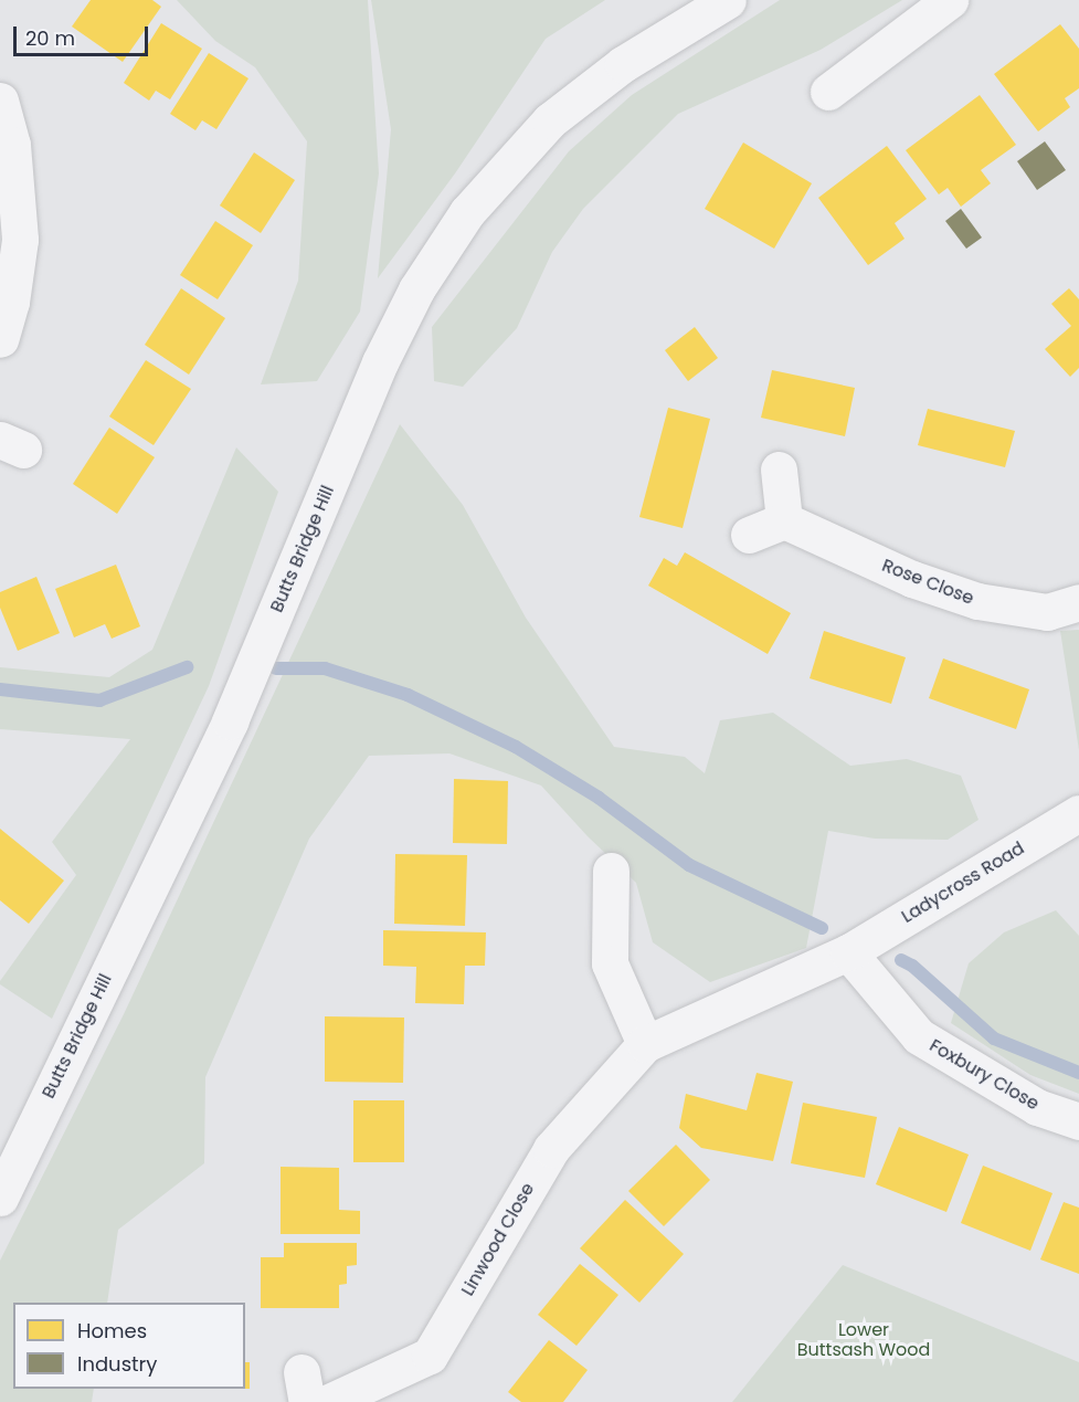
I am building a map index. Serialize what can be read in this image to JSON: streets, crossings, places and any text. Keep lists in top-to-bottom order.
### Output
{
  "streets": {
    "street": [
      "Butts Bridge Hill",
      "Rose Close",
      "Ladycross Road",
      "Foxbury Close",
      "Linwood Close"
    ]
  },
  "crossings": [
    ["Ladycross Road", "Foxbury Close"],
    ["Ladycross Road", "Linwood Close"],
    ["Foxbury Close", "Linwood Close"]
  ],
  "parks": ["Lower Buttsash Wood"],
  "legend": ["Homes", "Industry"],
  "scale_bar": "20 m"
}
